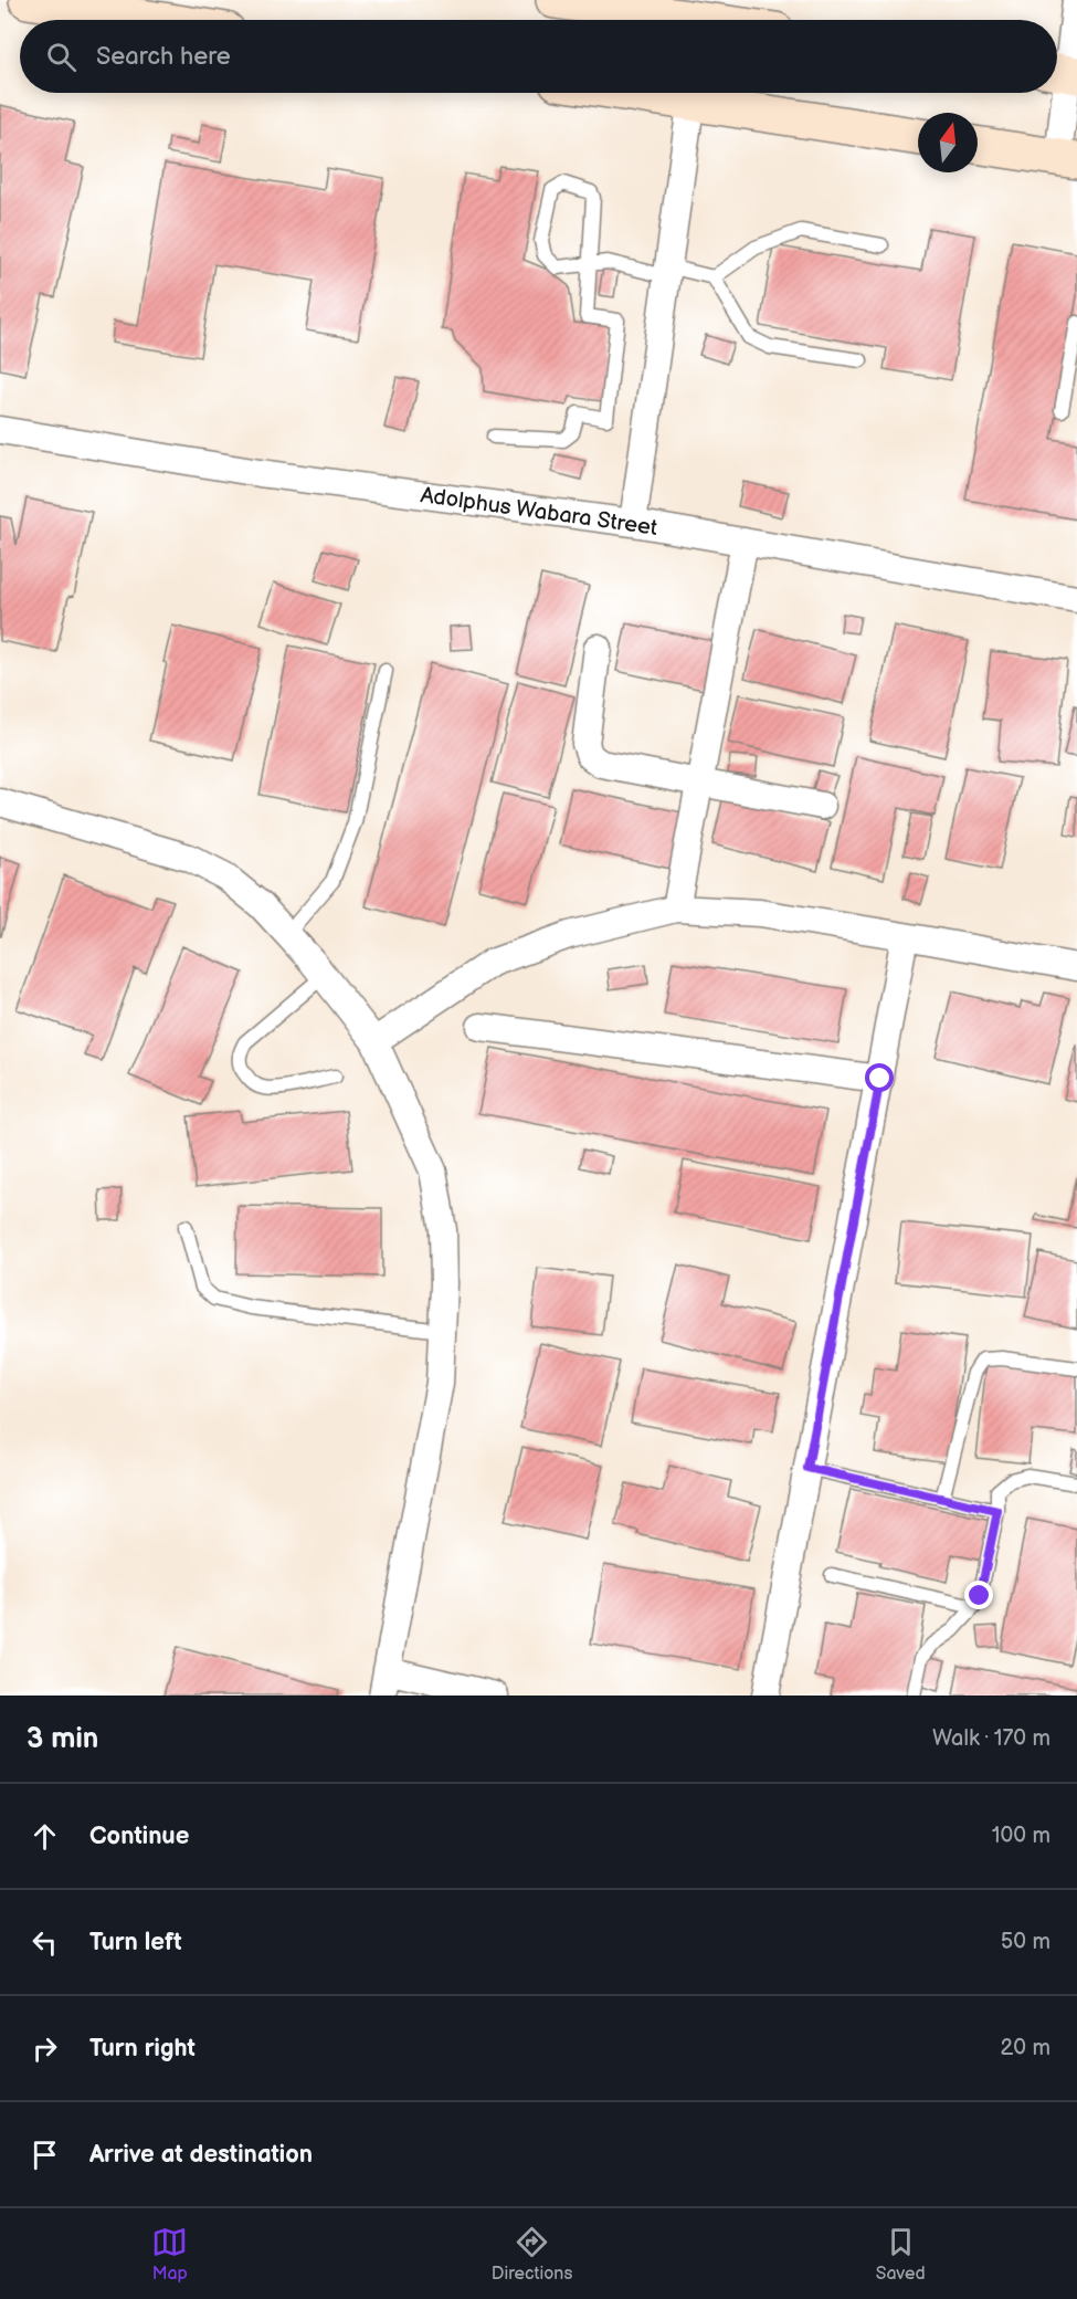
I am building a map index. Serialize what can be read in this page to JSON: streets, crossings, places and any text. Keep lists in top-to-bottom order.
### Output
{
  "streets": {
    "street": ["Adolphus Wabara Street"]
  },
  "north": "top",
  "page": {
    "search": "Search here",
    "heading": ["3 min", "Walk · 170 m"],
    "list": [
      ["Continue", "100 m"],
      ["Turn left", "50 m"],
      ["Turn right", "20 m"],
      "Arrive at destination"
    ],
    "nav": ["Map", "Directions", "Saved"]
  }
}
